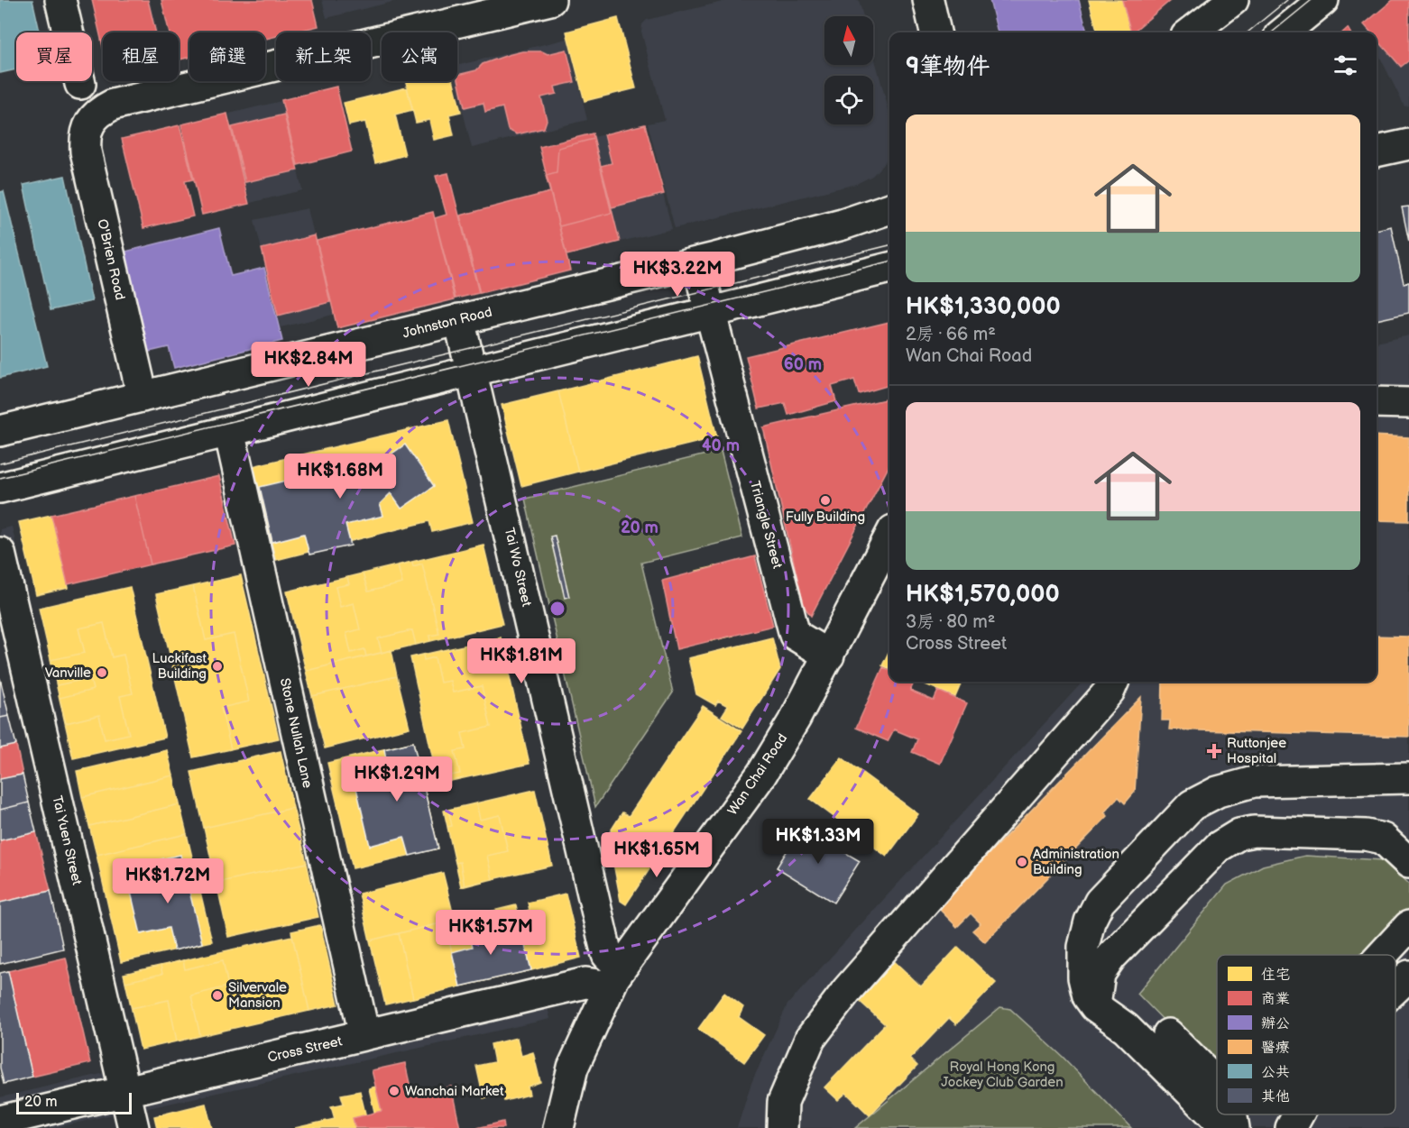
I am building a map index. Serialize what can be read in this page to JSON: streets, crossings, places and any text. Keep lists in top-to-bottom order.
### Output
{
  "streets": {
    "street": [
      "O'Brien Road",
      "Johnston Road",
      "Triangle Street",
      "Tai Wo Street",
      "Stone Nullah Lane",
      "Wan Chai Road",
      "Tai Yuen Street",
      "Cross Street"
    ]
  },
  "crossings": [
    ["O'Brien Road", "Johnston Road"],
    ["Johnston Road", "Triangle Street"],
    ["Johnston Road", "Tai Wo Street"],
    ["Triangle Street", "Wan Chai Road"],
    ["Tai Wo Street", "Wan Chai Road"],
    ["Tai Wo Street", "Cross Street"],
    ["Stone Nullah Lane", "Cross Street"],
    ["Wan Chai Road", "Cross Street"],
    ["Tai Yuen Street", "Cross Street"]
  ],
  "parks": ["Royal Hong Kong Jockey Club Garden"],
  "places": {
    "other": [
      "Fully Building",
      "Luckifast Building",
      "Vanville",
      "Administration Building",
      "Silvervale Mansion",
      "Wanchai Market"
    ],
    "health": ["Ruttonjee Hospital"]
  },
  "legend": [
    "住宅",
    "商業",
    "辦公",
    "醫療",
    "公共",
    "其他"
  ],
  "scale_bar": "20 m",
  "north": "top",
  "page": {
    "chip": [
      "買屋",
      "租屋",
      "篩選",
      "新上架",
      "公寓"
    ],
    "heading": "9筆物件",
    "list": [
      {
        "name": "HK$1,330,000",
        "note": "2房 · 66 m² · Wan Chai Road"
      },
      {
        "name": "HK$1,570,000",
        "note": "3房 · 80 m² · Cross Street"
      }
    ],
    "price": [
      "HK$3.22M",
      "HK$2.84M",
      "HK$1.68M",
      "HK$1.81M",
      "HK$1.29M",
      "HK$1.33M",
      "HK$1.65M",
      "HK$1.72M",
      "HK$1.57M"
    ],
    "scale": "20 m"
  },
  "rings": ["60 m", "40 m", "20 m"]
}
